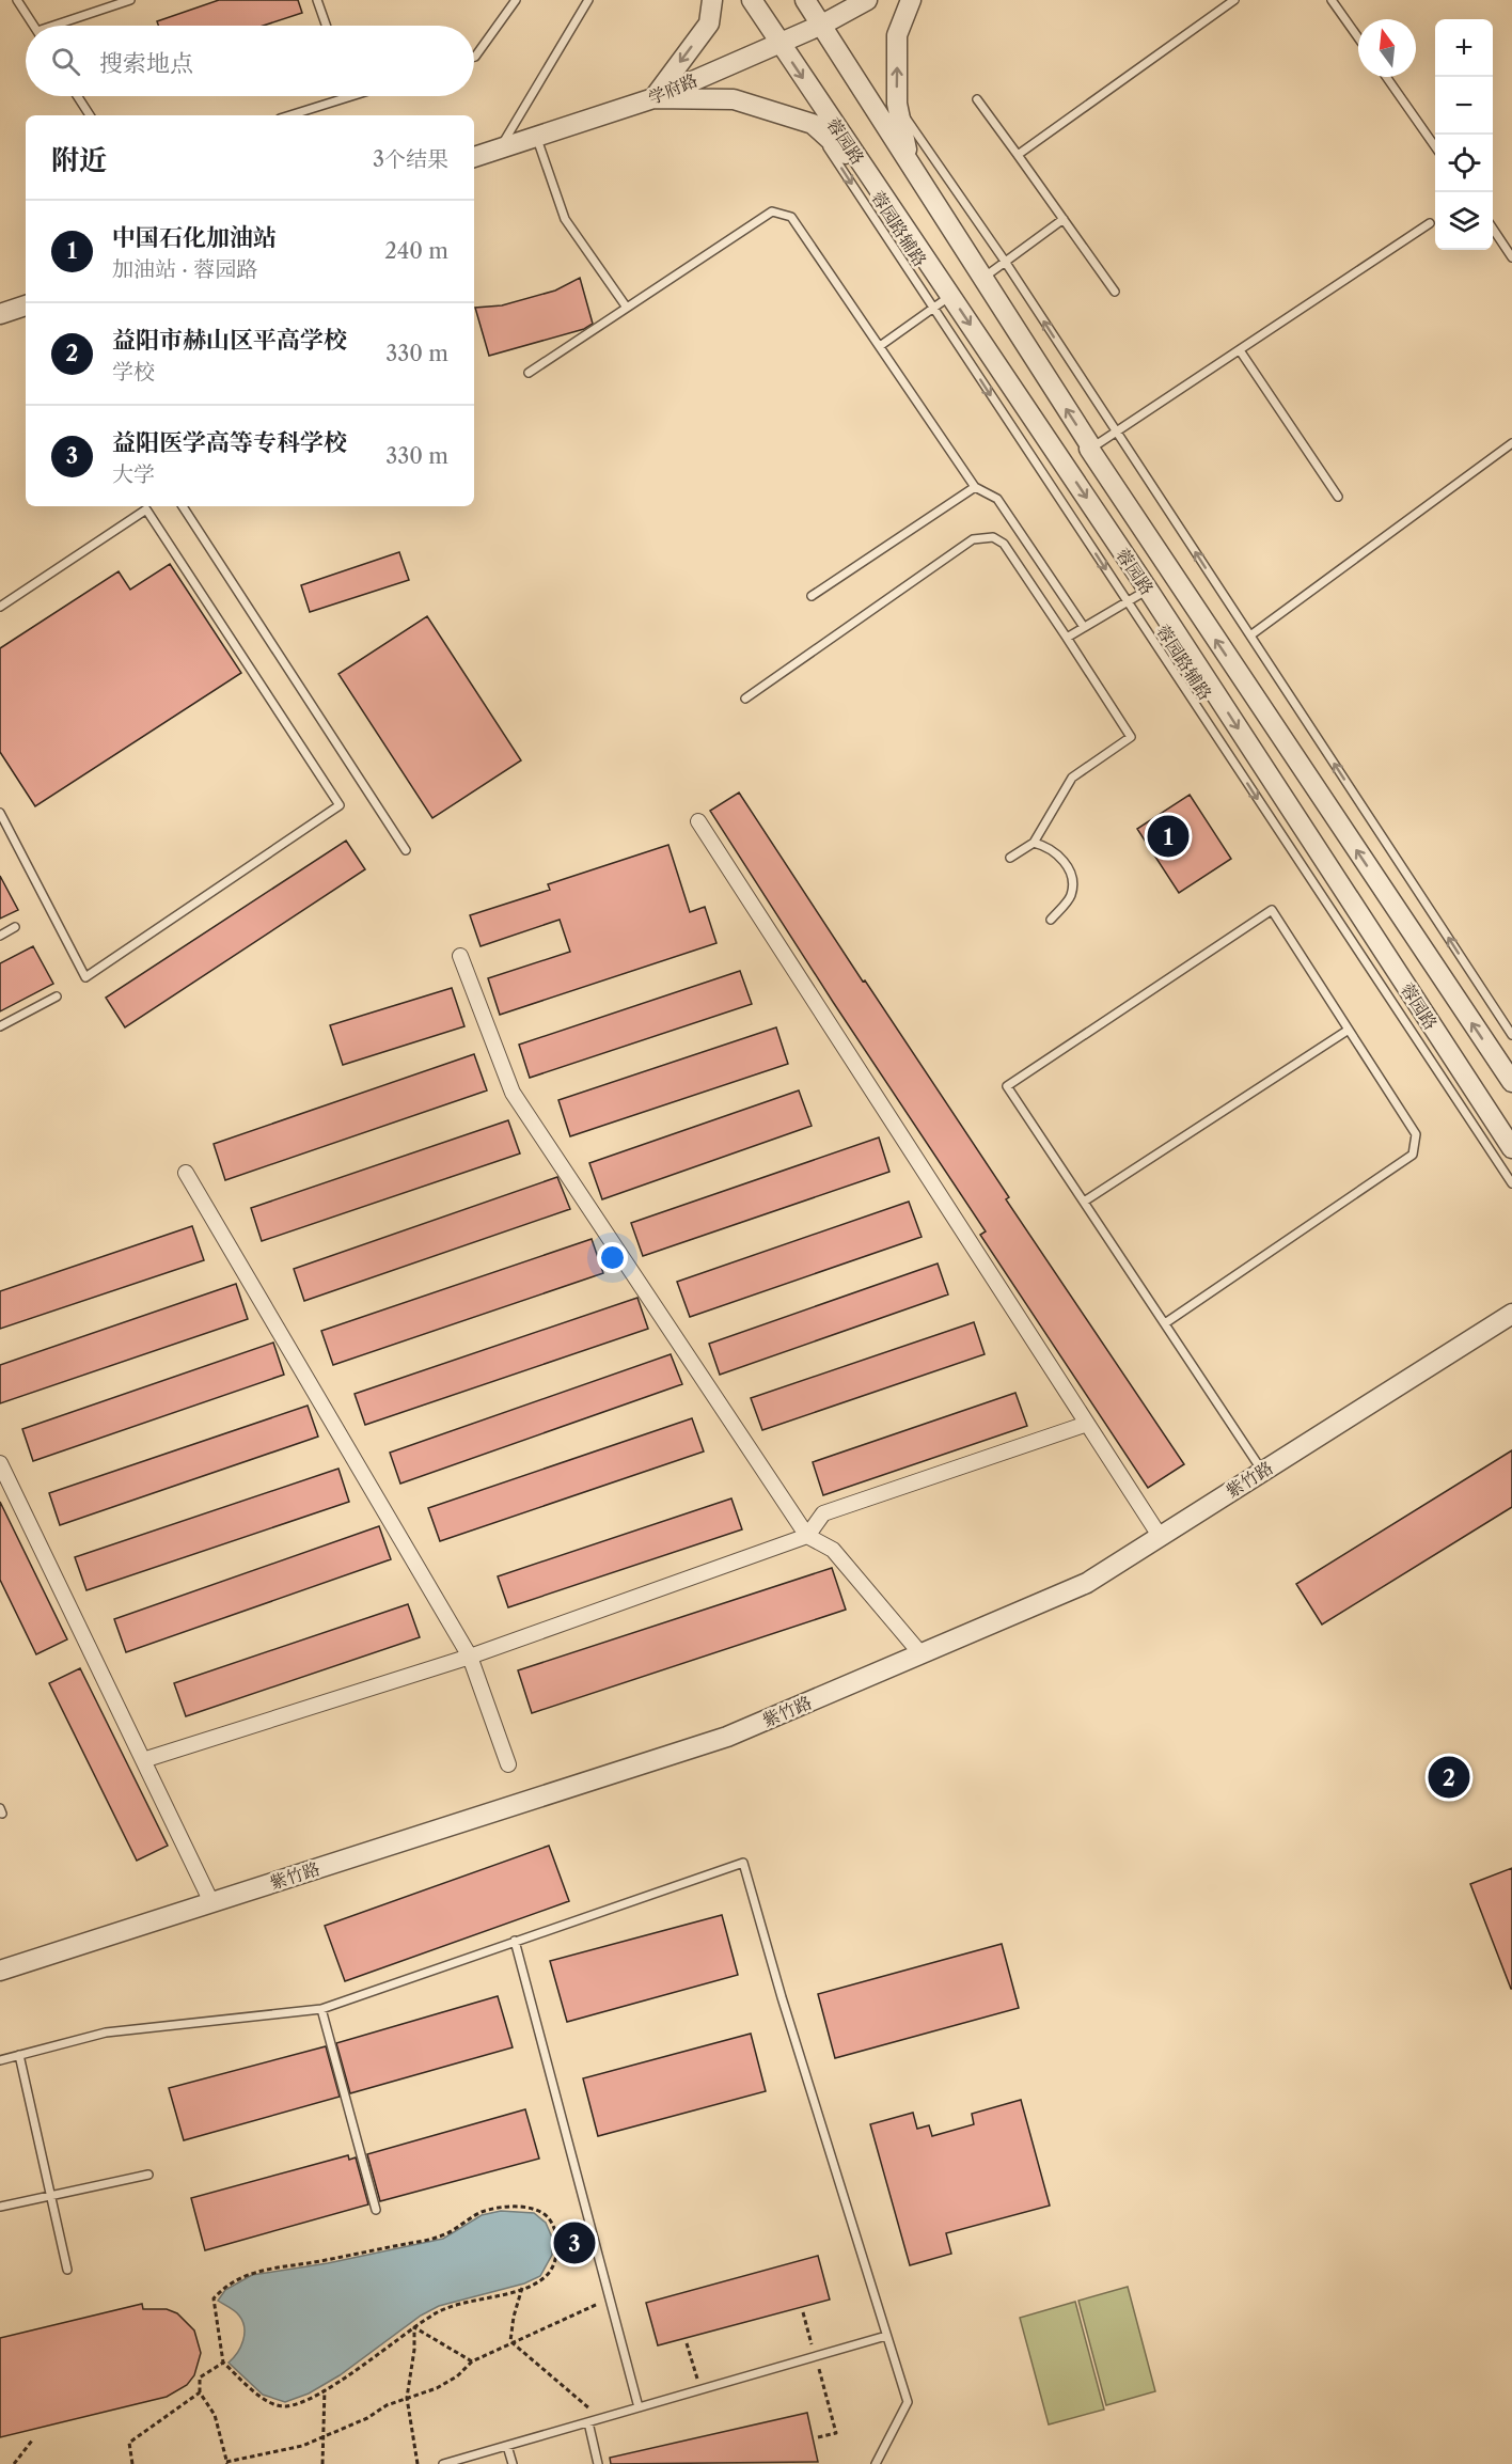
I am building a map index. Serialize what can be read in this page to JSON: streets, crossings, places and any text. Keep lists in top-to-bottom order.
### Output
{
  "streets": {
    "street": ["学府路", "蓉园路", "紫竹路"],
    "lane": ["蓉园路辅路"]
  },
  "crossings": [
    ["学府路", "蓉园路"]
  ],
  "one_way": ["蓉园路辅路"],
  "north": "top",
  "page": {
    "map_buttons": ["+", "−"],
    "search": "搜索地点",
    "heading": ["附近", "3个结果"],
    "list": [
      {
        "mark": "1",
        "name": "中国石化加油站",
        "note": "加油站 · 蓉园路",
        "value": "240 m"
      },
      {
        "mark": "2",
        "name": "益阳市赫山区平高学校",
        "note": "学校",
        "value": "330 m"
      },
      {
        "mark": "3",
        "name": "益阳医学高等专科学校",
        "note": "大学",
        "value": "330 m"
      }
    ],
    "pins": ["1", "2", "3"]
  }
}
